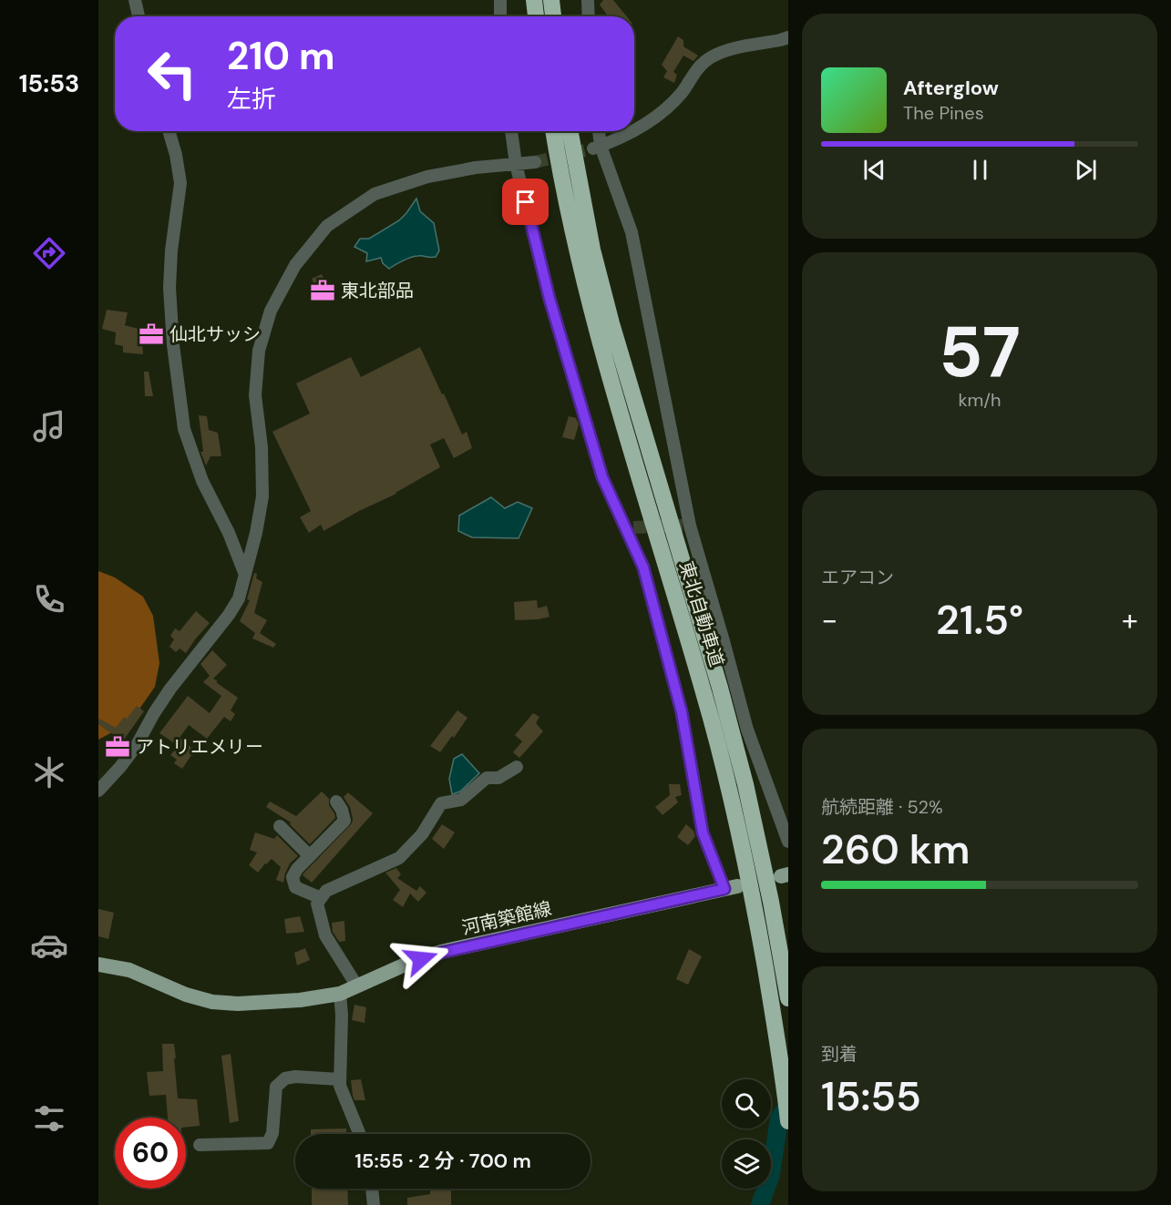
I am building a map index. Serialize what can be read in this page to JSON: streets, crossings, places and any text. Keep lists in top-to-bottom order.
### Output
{
  "streets": {
    "highway": ["東北自動車道"],
    "main road": ["河南築館線"]
  },
  "places": {
    "office": ["東北部品", "仙北サッシ", "アトリエメリー"]
  },
  "page": {
    "tabs": "15:53",
    "turn": ["210 m", "左折"],
    "song": ["Afterglow", "The Pines"],
    "tile": [
      ["57", "km/h"],
      "エアコン",
      ["航続距離 · 52%", "260 km"],
      ["到着", "15:55"]
    ],
    "heat": ["−", "21.5°", "+"],
    "limit": "60",
    "trip": "15:55 · 2 分 · 700 m"
  }
}
